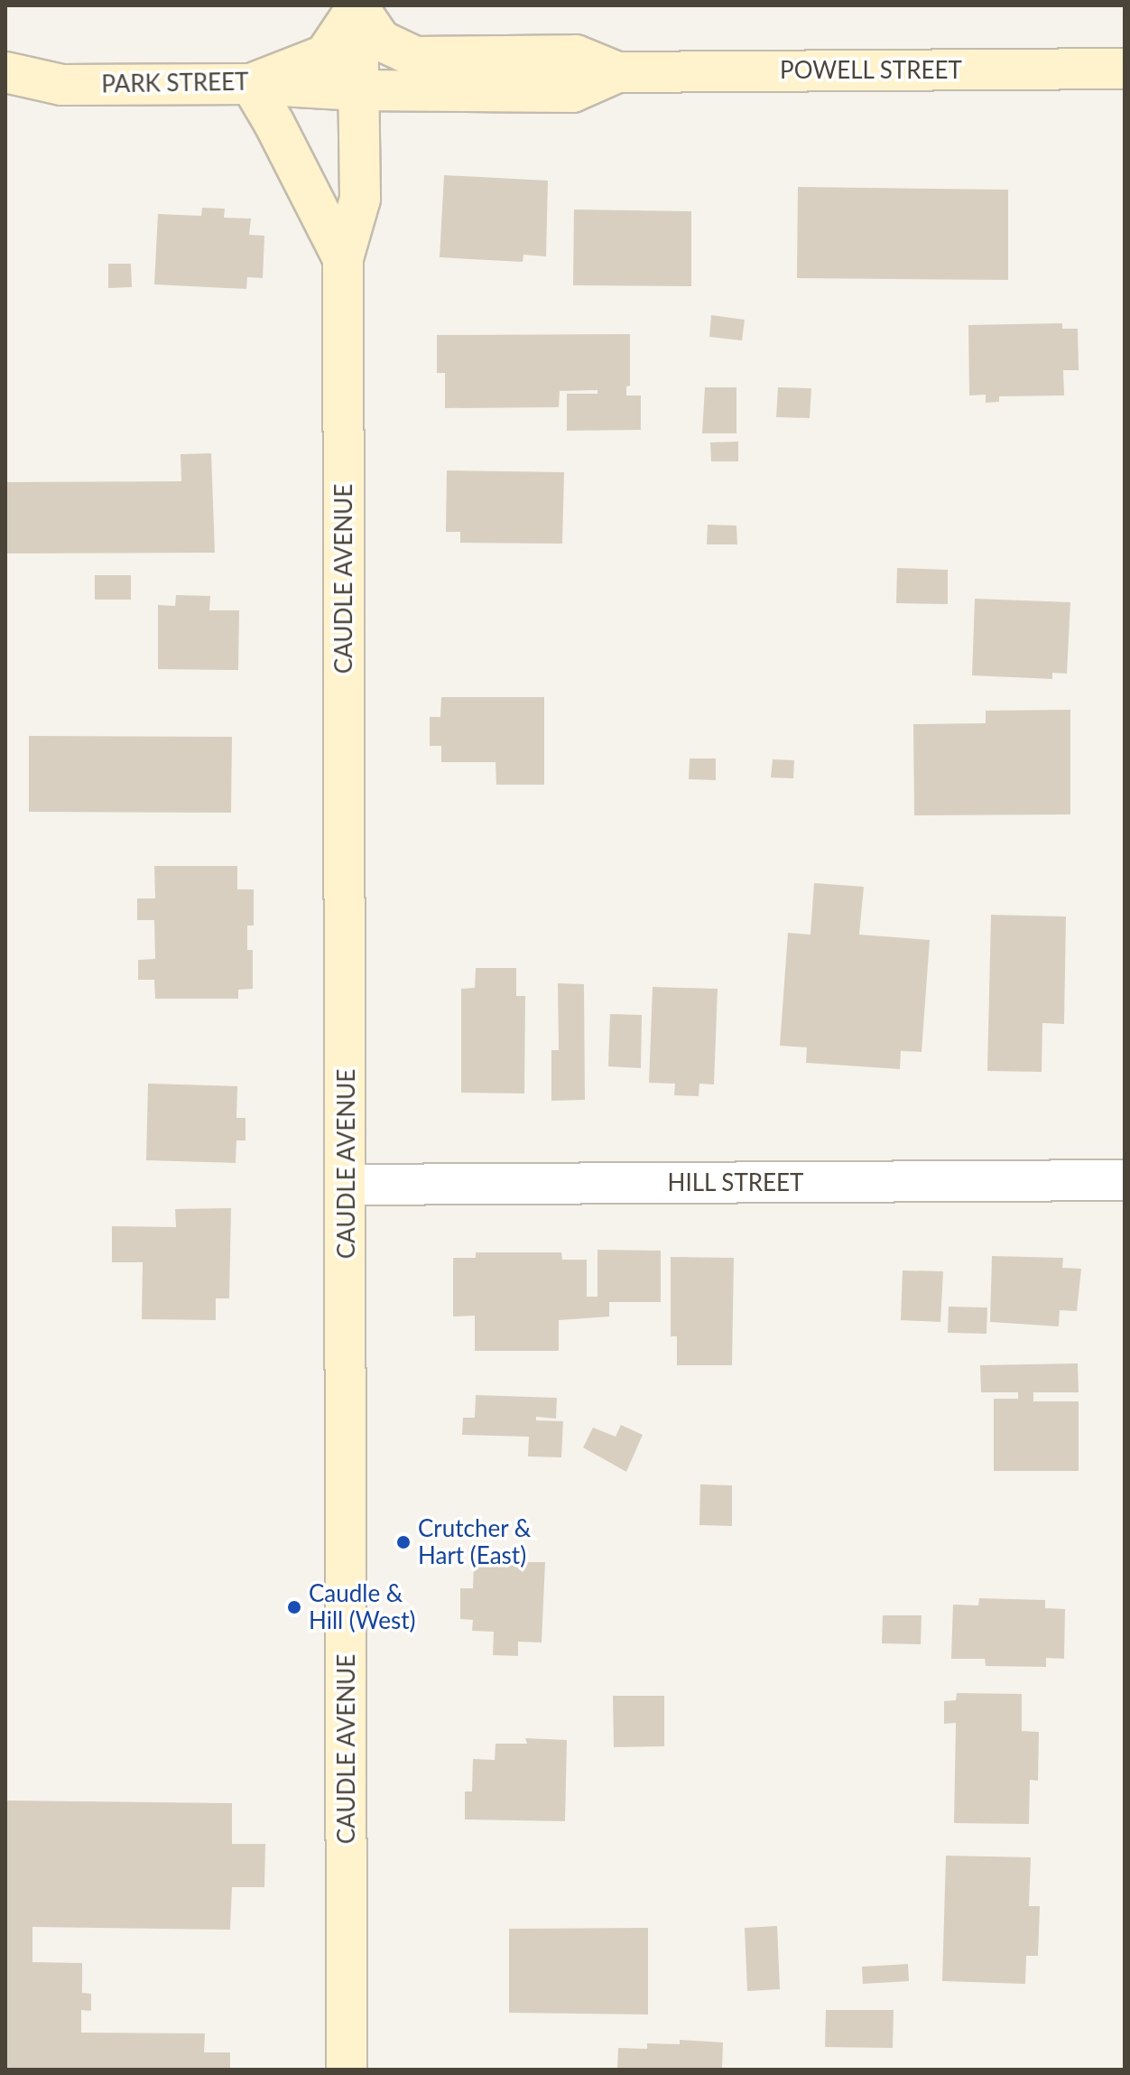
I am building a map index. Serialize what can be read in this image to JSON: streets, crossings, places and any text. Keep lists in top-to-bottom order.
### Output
{
  "streets": {
    "street": [
      "POWELL STREET",
      "PARK STREET",
      "CAUDLE AVENUE",
      "HILL STREET"
    ]
  },
  "crossings": [
    ["POWELL STREET", "PARK STREET"],
    ["POWELL STREET", "CAUDLE AVENUE"],
    ["PARK STREET", "CAUDLE AVENUE"],
    ["CAUDLE AVENUE", "HILL STREET"]
  ],
  "places": ["Crutcher & Hart (East)", "Caudle & Hill (West)"]
}
